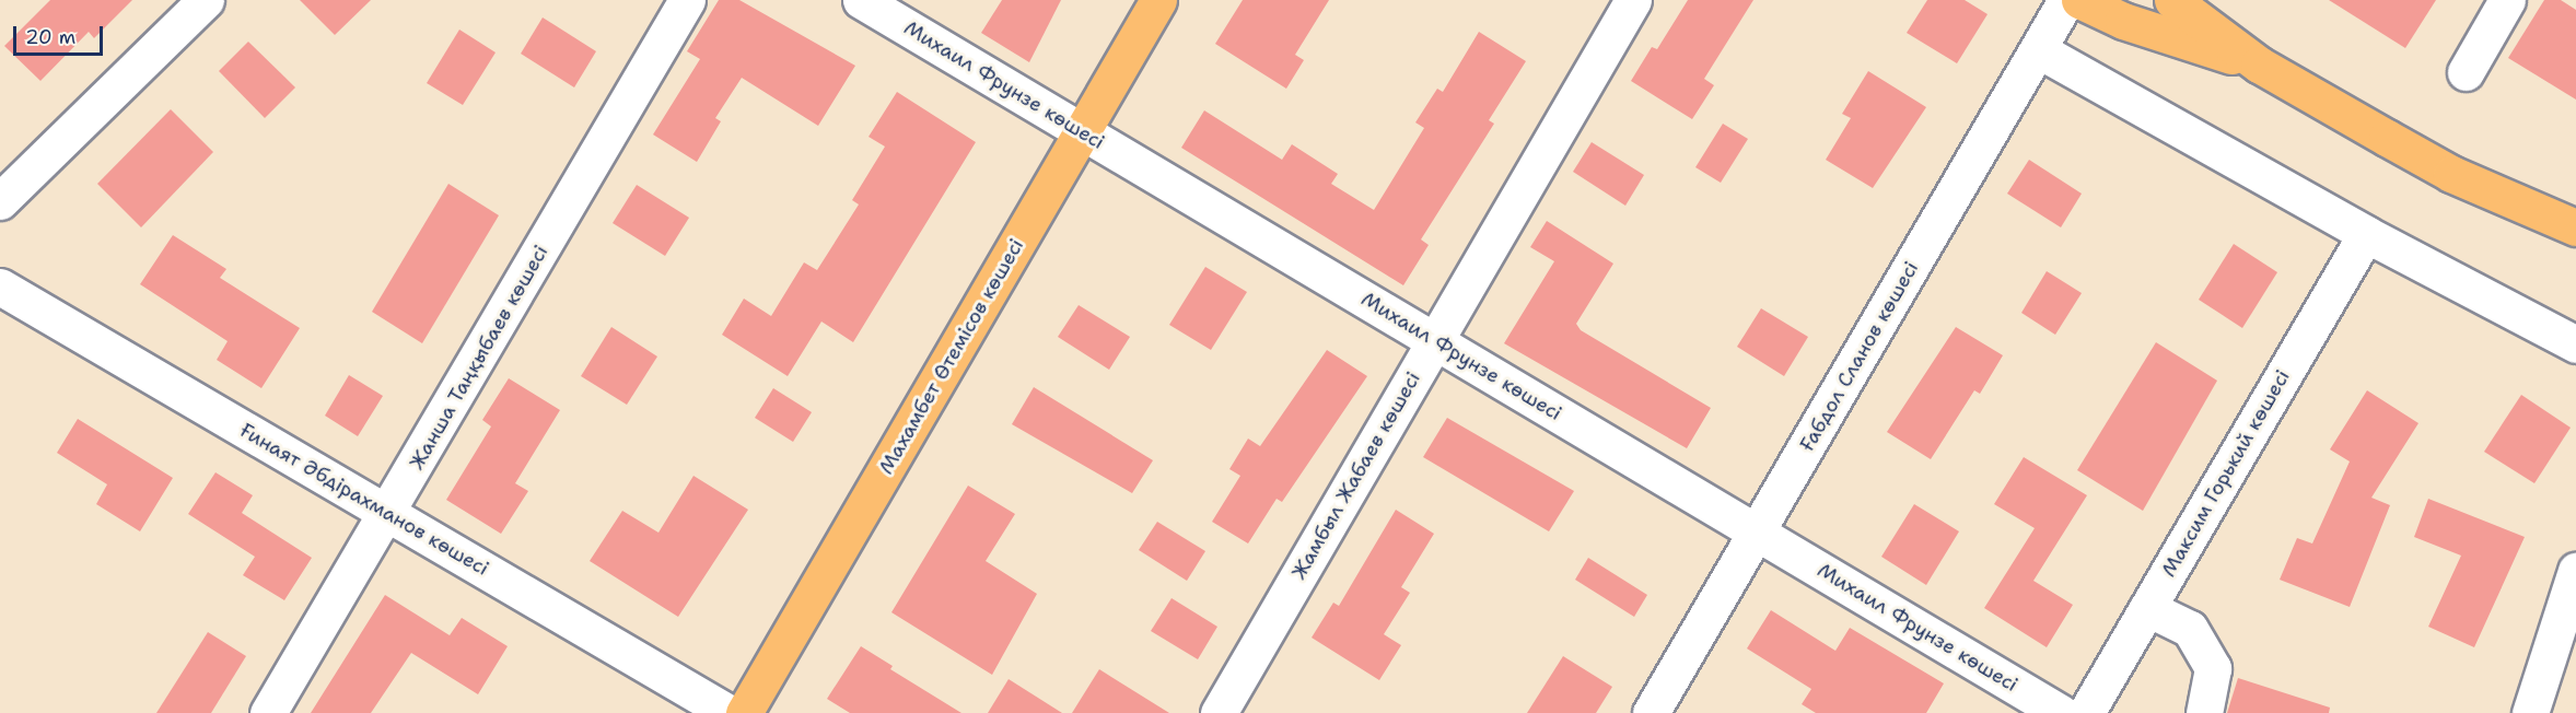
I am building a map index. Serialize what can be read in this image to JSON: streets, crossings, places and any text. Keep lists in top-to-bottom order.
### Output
{
  "streets": {
    "main road": ["Махамбет Өтемісов көшесі"],
    "street": [
      "Михаил Фрунзе көшесі",
      "Ғабдол Сланов көшесі",
      "Жанша Таңқыбаев көшесі",
      "Максим Горький көшесі",
      "Жамбыл Жабаев көшесі",
      "Ғинаят Әбдірахманов көшесі"
    ]
  },
  "crossings": [
    ["Михаил Фрунзе көшесі", "Махамбет Өтемісов көшесі"],
    ["Михаил Фрунзе көшесі", "Ғабдол Сланов көшесі"],
    ["Михаил Фрунзе көшесі", "Жамбыл Жабаев көшесі"],
    ["Жанша Таңқыбаев көшесі", "Ғинаят Әбдірахманов көшесі"]
  ],
  "scale_bar": "20 m"
}
